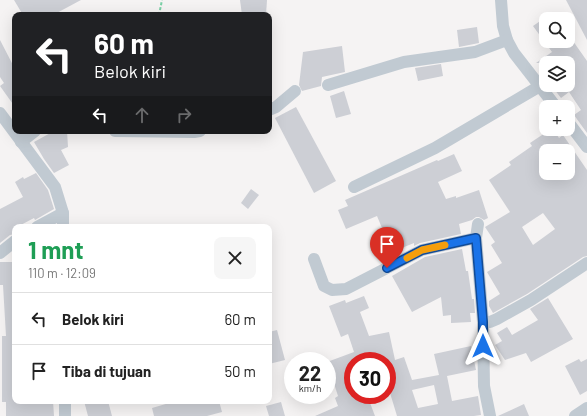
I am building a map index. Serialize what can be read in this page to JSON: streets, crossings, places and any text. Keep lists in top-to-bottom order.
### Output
{
  "page": {
    "map_buttons": ["+", "−"],
    "turn": ["60 m", "Belok kiri"],
    "heading": ["1 mnt", "110 m · 12:09"],
    "list": [
      {
        "name": "Belok kiri",
        "value": "60 m"
      },
      {
        "name": "Tiba di tujuan",
        "value": "50 m"
      }
    ],
    "speed": "22 km/h",
    "limit": "30"
  }
}
